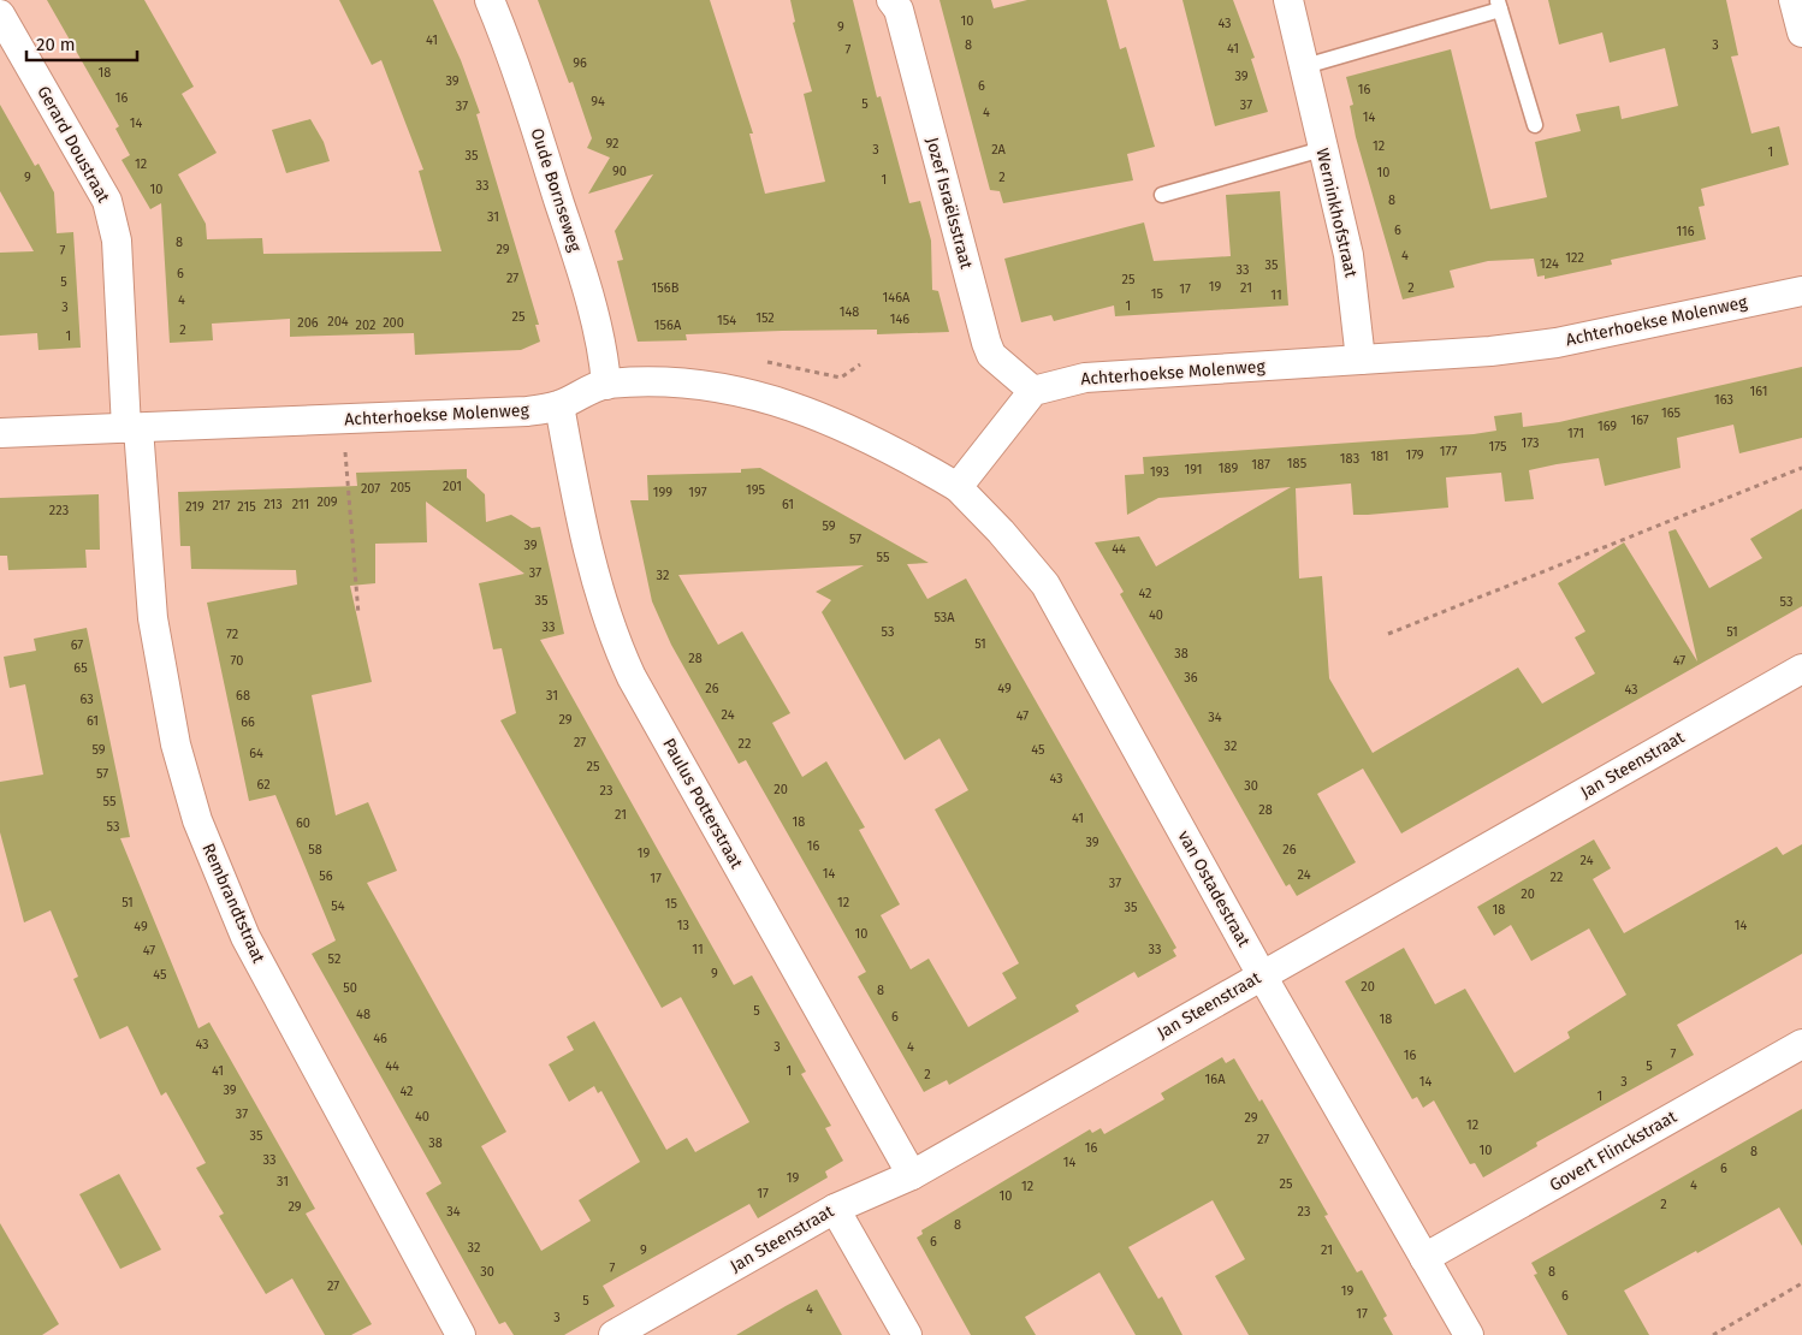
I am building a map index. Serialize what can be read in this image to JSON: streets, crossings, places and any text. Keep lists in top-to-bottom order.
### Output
{
  "streets": {
    "street": [
      "Gerard Doustraat",
      "Oude Bornseweg",
      "Jozef Israëlsstraat",
      "Werninkhofstraat",
      "Achterhoekse Molenweg",
      "Jan Steenstraat",
      "Paulus Potterstraat",
      "van Ostadestraat",
      "Rembrandtstraat",
      "Govert Flinckstraat"
    ]
  },
  "crossings": [
    ["Gerard Doustraat", "Achterhoekse Molenweg"],
    ["Gerard Doustraat", "Rembrandtstraat"],
    ["Oude Bornseweg", "Achterhoekse Molenweg"],
    ["Jozef Israëlsstraat", "Achterhoekse Molenweg"],
    ["Werninkhofstraat", "Achterhoekse Molenweg"],
    ["Achterhoekse Molenweg", "Paulus Potterstraat"],
    ["Achterhoekse Molenweg", "van Ostadestraat"],
    ["Achterhoekse Molenweg", "Rembrandtstraat"],
    ["Jan Steenstraat", "Paulus Potterstraat"],
    ["Jan Steenstraat", "van Ostadestraat"],
    ["van Ostadestraat", "Govert Flinckstraat"]
  ],
  "house_numbers": [
    "10",
    "43",
    "9",
    "41",
    "8",
    "3",
    "41",
    "7",
    "96",
    "18",
    "39",
    "39",
    "6",
    "16",
    "16",
    "94",
    "5",
    "37",
    "37",
    "4",
    "14",
    "14",
    "92",
    "12",
    "3",
    "2A",
    "1",
    "35",
    "12",
    "90",
    "10",
    "9",
    "2",
    "1",
    "33",
    "10",
    "8",
    "31",
    "6",
    "116",
    "8",
    "29",
    "7",
    "4",
    "122",
    "124",
    "35",
    "33",
    "6",
    "27",
    "25",
    "5",
    "19",
    "156B",
    "21",
    "2",
    "17",
    "15",
    "11",
    "146A",
    "4",
    "1",
    "3",
    "148",
    "25",
    "152",
    "146",
    "154",
    "204",
    "206",
    "200",
    "202",
    "156A",
    "2",
    "1",
    "161",
    "163",
    "165",
    "167",
    "169",
    "171",
    "173",
    "175",
    "177",
    "179",
    "181",
    "183",
    "185",
    "187",
    "189",
    "191",
    "193",
    "201",
    "205",
    "207",
    "195",
    "199",
    "197",
    "209",
    "213",
    "211",
    "61",
    "217",
    "219",
    "215",
    "223",
    "59",
    "57",
    "39",
    "44",
    "55",
    "37",
    "32",
    "42",
    "35",
    "53",
    "40",
    "53A",
    "33",
    "53",
    "51",
    "72",
    "51",
    "67",
    "38",
    "28",
    "70",
    "47",
    "65",
    "36",
    "26",
    "49",
    "43",
    "68",
    "31",
    "63",
    "24",
    "47",
    "34",
    "29",
    "61",
    "66",
    "27",
    "22",
    "32",
    "59",
    "45",
    "64",
    "25",
    "57",
    "43",
    "62",
    "30",
    "20",
    "23",
    "55",
    "28",
    "21",
    "41",
    "18",
    "60",
    "53",
    "39",
    "16",
    "58",
    "26",
    "19",
    "24",
    "14",
    "24",
    "56",
    "22",
    "17",
    "37",
    "20",
    "51",
    "12",
    "15",
    "54",
    "35",
    "18",
    "13",
    "14",
    "49",
    "10",
    "11",
    "33",
    "47",
    "52",
    "9",
    "45",
    "20",
    "50",
    "8",
    "5",
    "48",
    "6",
    "18",
    "46",
    "43",
    "3",
    "4",
    "7",
    "16",
    "44",
    "5",
    "41",
    "1",
    "2",
    "16A",
    "14",
    "3",
    "39",
    "42",
    "1",
    "37",
    "40",
    "29",
    "12",
    "35",
    "27",
    "38",
    "16",
    "10",
    "8",
    "33",
    "14",
    "6",
    "19",
    "31",
    "25",
    "4",
    "12",
    "17",
    "10",
    "2",
    "29",
    "34",
    "23",
    "8",
    "6",
    "32",
    "9",
    "21",
    "7",
    "30",
    "8",
    "27",
    "19",
    "6",
    "5",
    "4",
    "17",
    "3"
  ],
  "scale_bar": "20 m"
}
